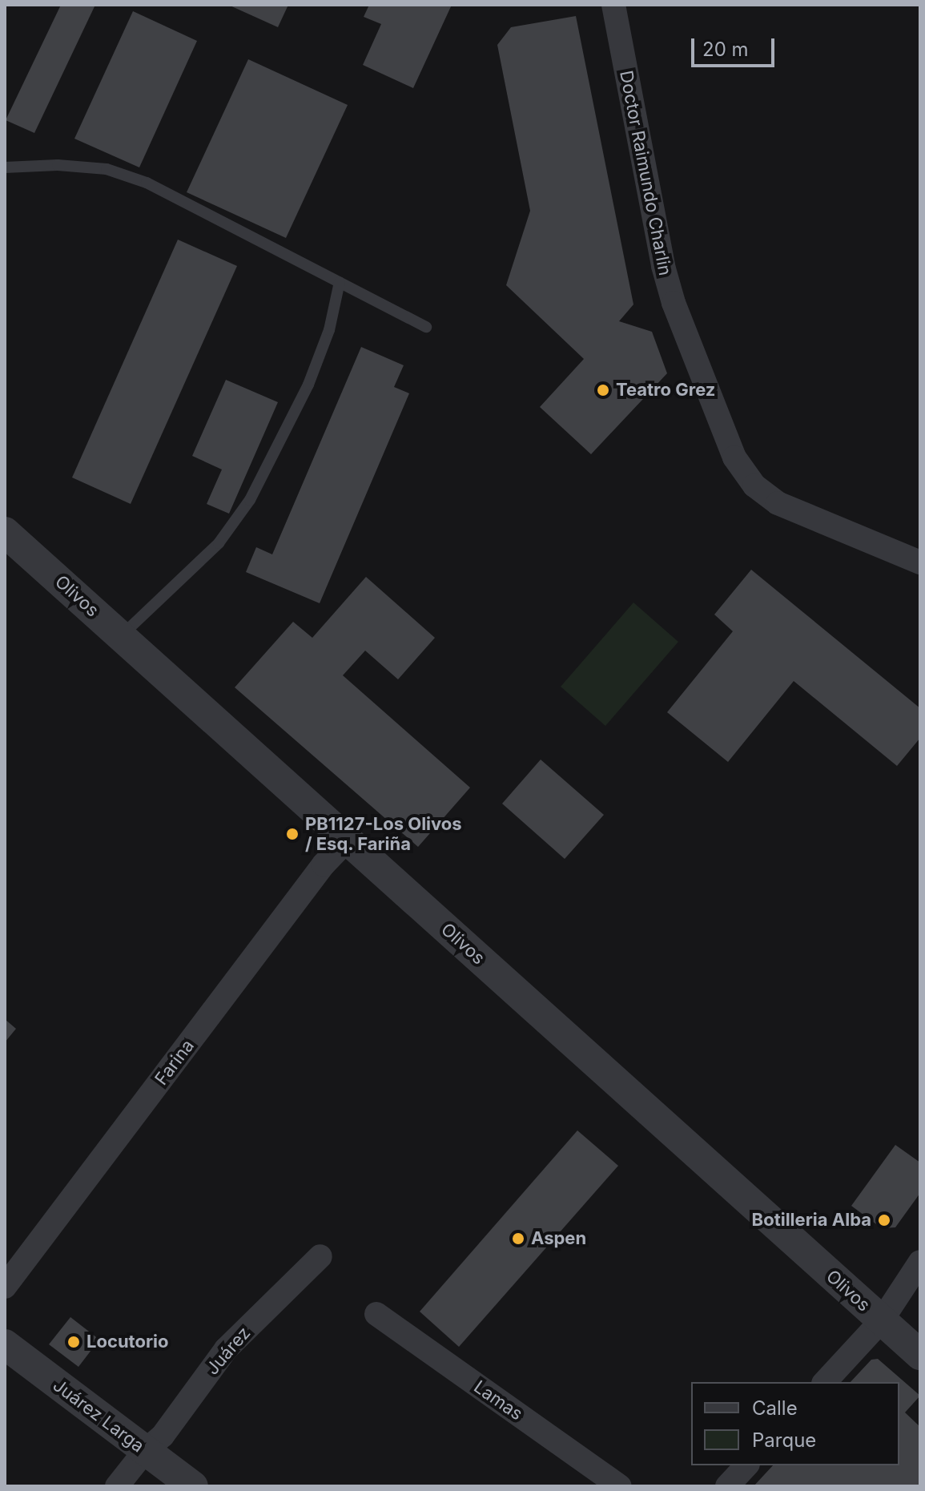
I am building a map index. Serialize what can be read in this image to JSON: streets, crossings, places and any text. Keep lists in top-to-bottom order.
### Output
{
  "streets": {
    "street": [
      "Doctor Raimundo Charlin",
      "Olivos",
      "Farina",
      "Juárez",
      "Lamas",
      "Juárez Larga"
    ]
  },
  "crossings": [
    ["Olivos", "Farina"],
    ["Juárez", "Juárez Larga"]
  ],
  "places": [
    "Teatro Grez",
    "PB1127-Los Olivos / Esq. Fariña",
    "Botilleria Alba",
    "Aspen",
    "Locutorio"
  ],
  "legend": ["Calle", "Parque"],
  "scale_bar": "20 m"
}
